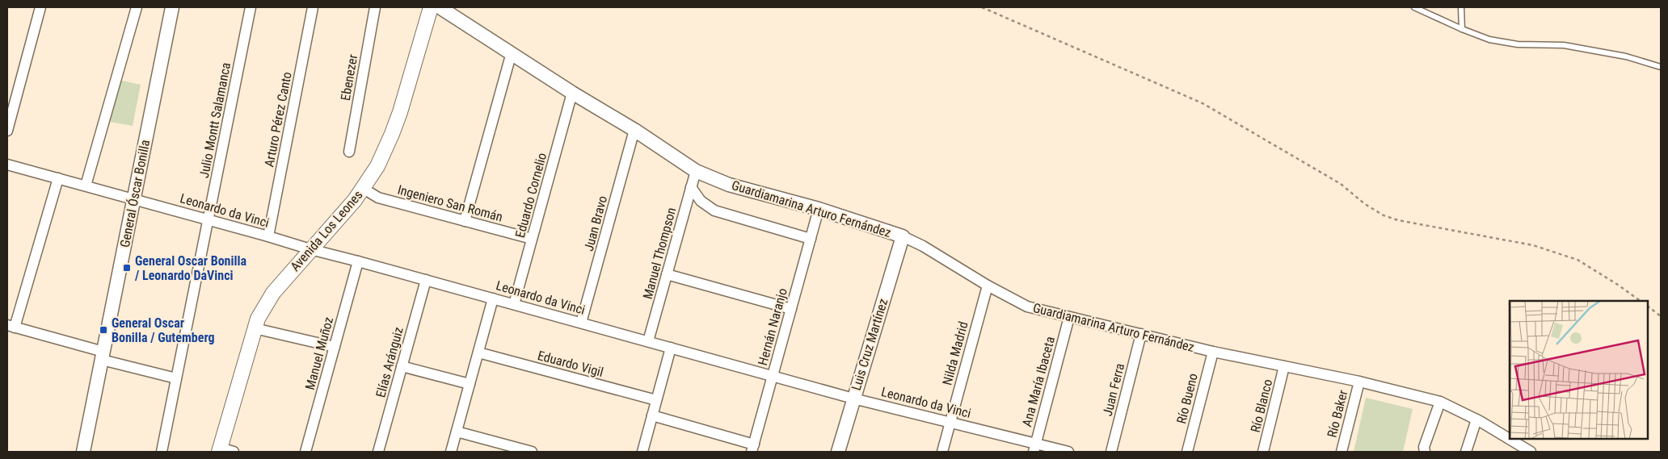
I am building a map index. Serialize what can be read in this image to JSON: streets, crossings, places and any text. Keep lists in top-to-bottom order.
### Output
{
  "streets": {
    "main road": ["Avenida Los Leones"],
    "street": [
      "Ebenezer",
      "Arturo Pérez Canto",
      "Julio Montt Salamanca",
      "General Óscar Bonilla",
      "Eduardo Cornelio",
      "Ingeniero San Román",
      "Guardiamarina Arturo Fernández",
      "Leonardo da Vinci",
      "Juan Bravo",
      "Manuel Thompson",
      "Hernán Naranjo",
      "Luis Cruz Martínez",
      "Manuel Muñoz",
      "Nilda Madrid",
      "Elías Aránguiz",
      "Eduardo Vigil",
      "Ana María Ibaceta",
      "Juan Ferra",
      "Río Bueno",
      "Río Blanco",
      "Río Baker"
    ]
  },
  "crossings": [
    ["Arturo Pérez Canto", "Leonardo da Vinci"],
    ["Julio Montt Salamanca", "Leonardo da Vinci"],
    ["General Óscar Bonilla", "Leonardo da Vinci"],
    ["Eduardo Cornelio", "Ingeniero San Román"],
    ["Eduardo Cornelio", "Guardiamarina Arturo Fernández"],
    ["Eduardo Cornelio", "Leonardo da Vinci"],
    ["Ingeniero San Román", "Avenida Los Leones"],
    ["Guardiamarina Arturo Fernández", "Juan Bravo"],
    ["Guardiamarina Arturo Fernández", "Manuel Thompson"],
    ["Guardiamarina Arturo Fernández", "Hernán Naranjo"],
    ["Guardiamarina Arturo Fernández", "Luis Cruz Martínez"],
    ["Guardiamarina Arturo Fernández", "Nilda Madrid"],
    ["Guardiamarina Arturo Fernández", "Ana María Ibaceta"],
    ["Guardiamarina Arturo Fernández", "Juan Ferra"],
    ["Guardiamarina Arturo Fernández", "Río Bueno"],
    ["Guardiamarina Arturo Fernández", "Río Blanco"],
    ["Guardiamarina Arturo Fernández", "Río Baker"],
    ["Leonardo da Vinci", "Juan Bravo"],
    ["Leonardo da Vinci", "Avenida Los Leones"],
    ["Leonardo da Vinci", "Manuel Thompson"],
    ["Leonardo da Vinci", "Hernán Naranjo"],
    ["Leonardo da Vinci", "Luis Cruz Martínez"],
    ["Leonardo da Vinci", "Manuel Muñoz"],
    ["Leonardo da Vinci", "Nilda Madrid"],
    ["Leonardo da Vinci", "Elías Aránguiz"],
    ["Leonardo da Vinci", "Ana María Ibaceta"]
  ],
  "places": {
    "transit": ["General Oscar Bonilla / Leonardo DaVinci", "General Oscar Bonilla / Gutemberg"]
  }
}
